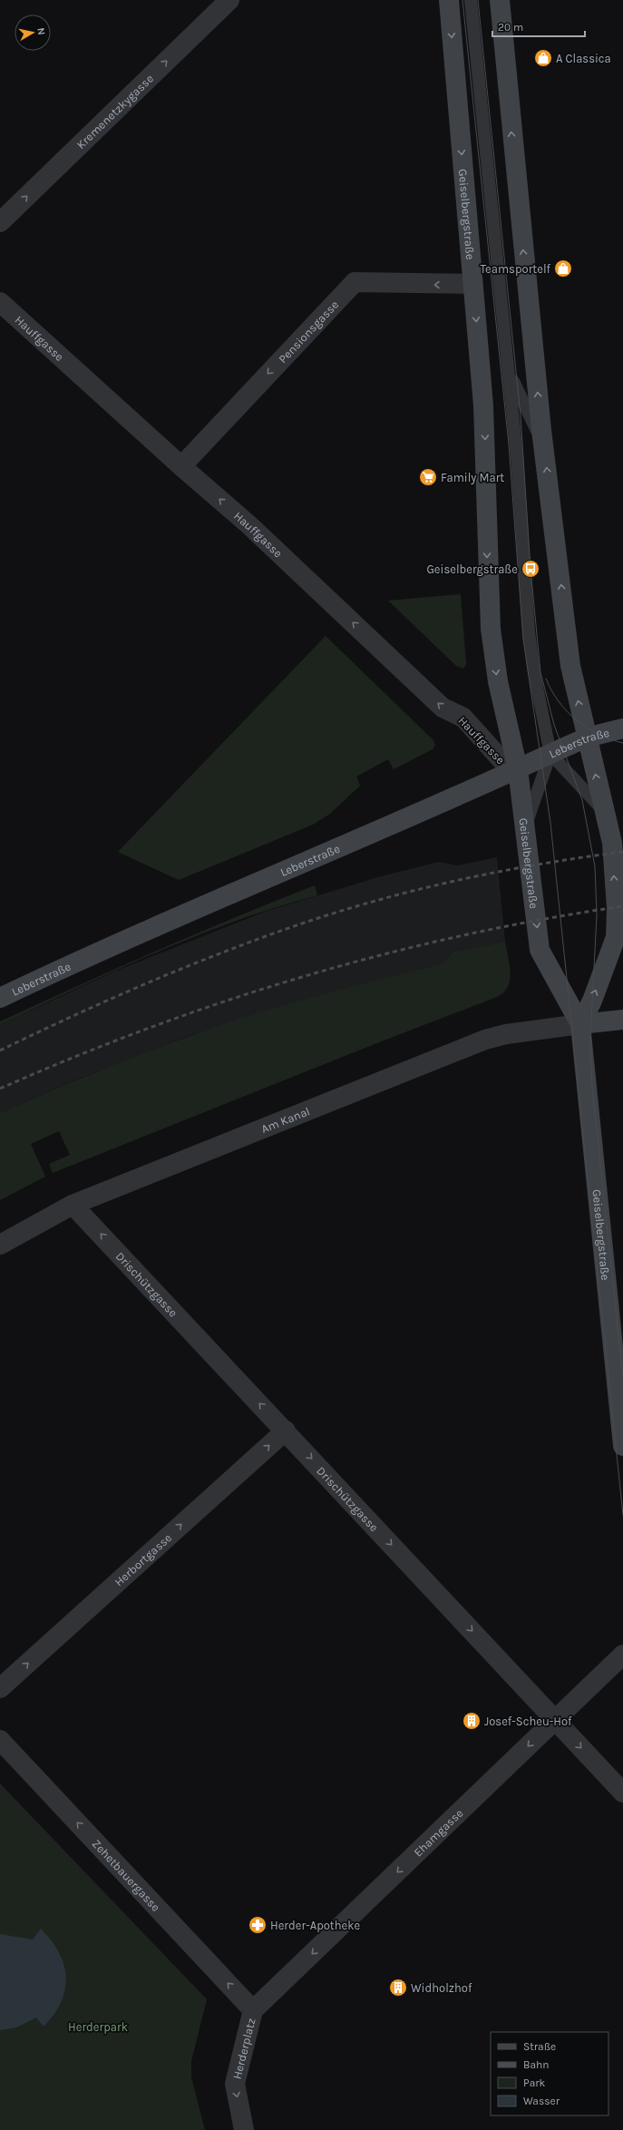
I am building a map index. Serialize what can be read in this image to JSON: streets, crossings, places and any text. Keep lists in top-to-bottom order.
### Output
{
  "streets": {
    "main road": ["Geiselbergstraße", "Leberstraße"],
    "street": [
      "Kremenetzkygasse",
      "Pensionsgasse",
      "Hauffgasse",
      "Am Kanal",
      "Drischützgasse",
      "Herbortgasse",
      "Ehamgasse",
      "Zehetbauergasse",
      "Herderplatz"
    ]
  },
  "crossings": [
    ["Geiselbergstraße", "Pensionsgasse"],
    ["Geiselbergstraße", "Hauffgasse"],
    ["Geiselbergstraße", "Leberstraße"],
    ["Geiselbergstraße", "Am Kanal"],
    ["Pensionsgasse", "Hauffgasse"],
    ["Hauffgasse", "Leberstraße"],
    ["Am Kanal", "Drischützgasse"],
    ["Drischützgasse", "Herbortgasse"],
    ["Drischützgasse", "Ehamgasse"],
    ["Ehamgasse", "Zehetbauergasse"],
    ["Ehamgasse", "Herderplatz"],
    ["Zehetbauergasse", "Herderplatz"]
  ],
  "one_way": [
    "Kremenetzkygasse",
    "Pensionsgasse",
    "Hauffgasse",
    "Herbortgasse",
    "Ehamgasse",
    "Zehetbauergasse",
    "Herderplatz"
  ],
  "parks": ["Herderpark"],
  "places": {
    "shop": ["A Classica", "Teamsportelf"],
    "supermarket": ["Family Mart"],
    "bus stop": ["Geiselbergstraße"],
    "building": ["Josef-Scheu-Hof", "Widholzhof"],
    "pharmacy": ["Herder-Apotheke"]
  },
  "legend": [
    "Straße",
    "Bahn",
    "Park",
    "Wasser"
  ],
  "scale_bar": "20 m",
  "north": "right"
}
